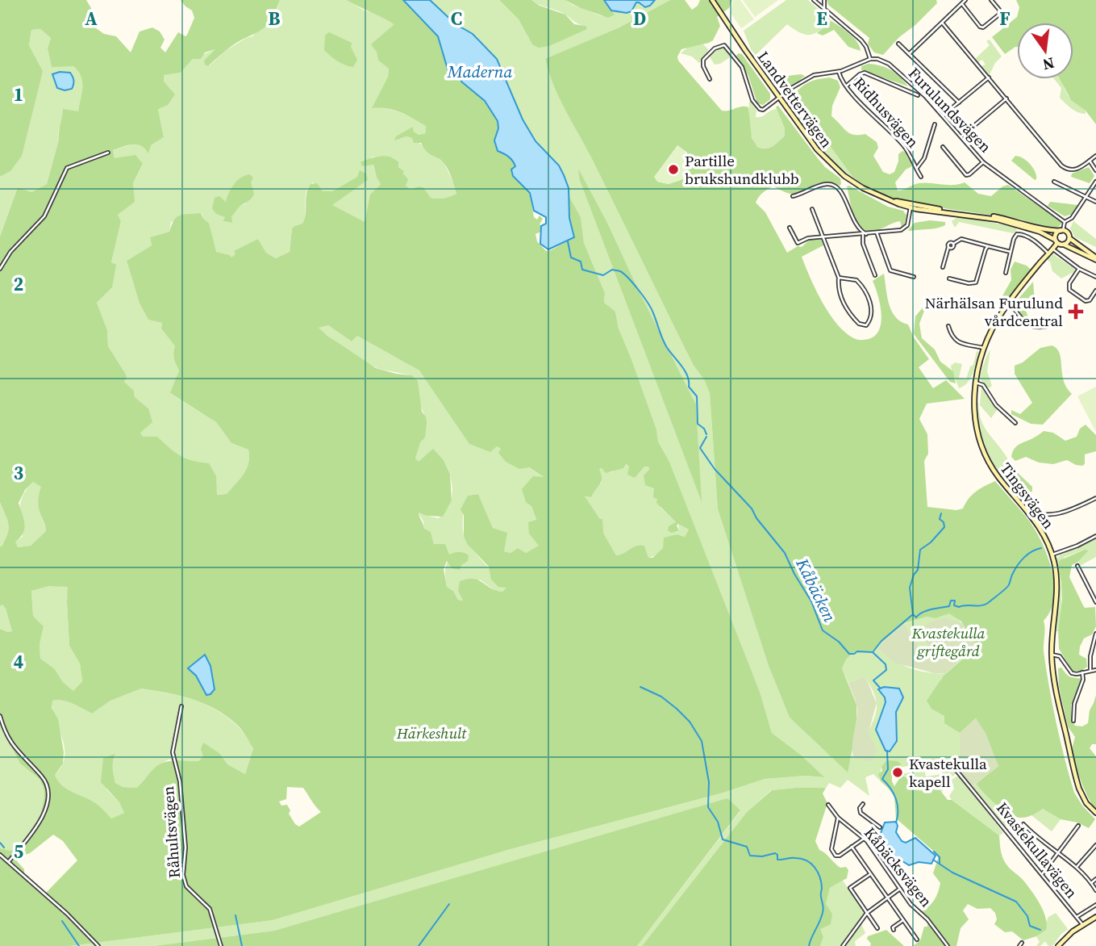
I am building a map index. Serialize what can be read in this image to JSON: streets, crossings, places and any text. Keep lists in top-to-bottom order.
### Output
{
  "streets": {
    "street": [
      "Landvettervägen",
      "Furulundsvägen",
      "Ridhusvägen",
      "Tingsvägen",
      "Råhultsvägen",
      "Kvastekullavägen",
      "Kåbäcksvägen"
    ]
  },
  "crossings": [
    ["Landvettervägen", "Tingsvägen"]
  ],
  "water": ["Maderna", "Kåbäcken"],
  "parks": ["Kvastekulla griftegård", "Härkeshult"],
  "places": {
    "other": ["Partille brukshundklubb", "Kvastekulla kapell"],
    "health": ["Närhälsan Furulund vårdcentral"]
  },
  "north": "bottom",
  "grid": {
    "columns": [
      "A",
      "B",
      "C",
      "D",
      "E",
      "F"
    ],
    "rows": [
      "1",
      "2",
      "3",
      "4",
      "5"
    ]
  }
}
